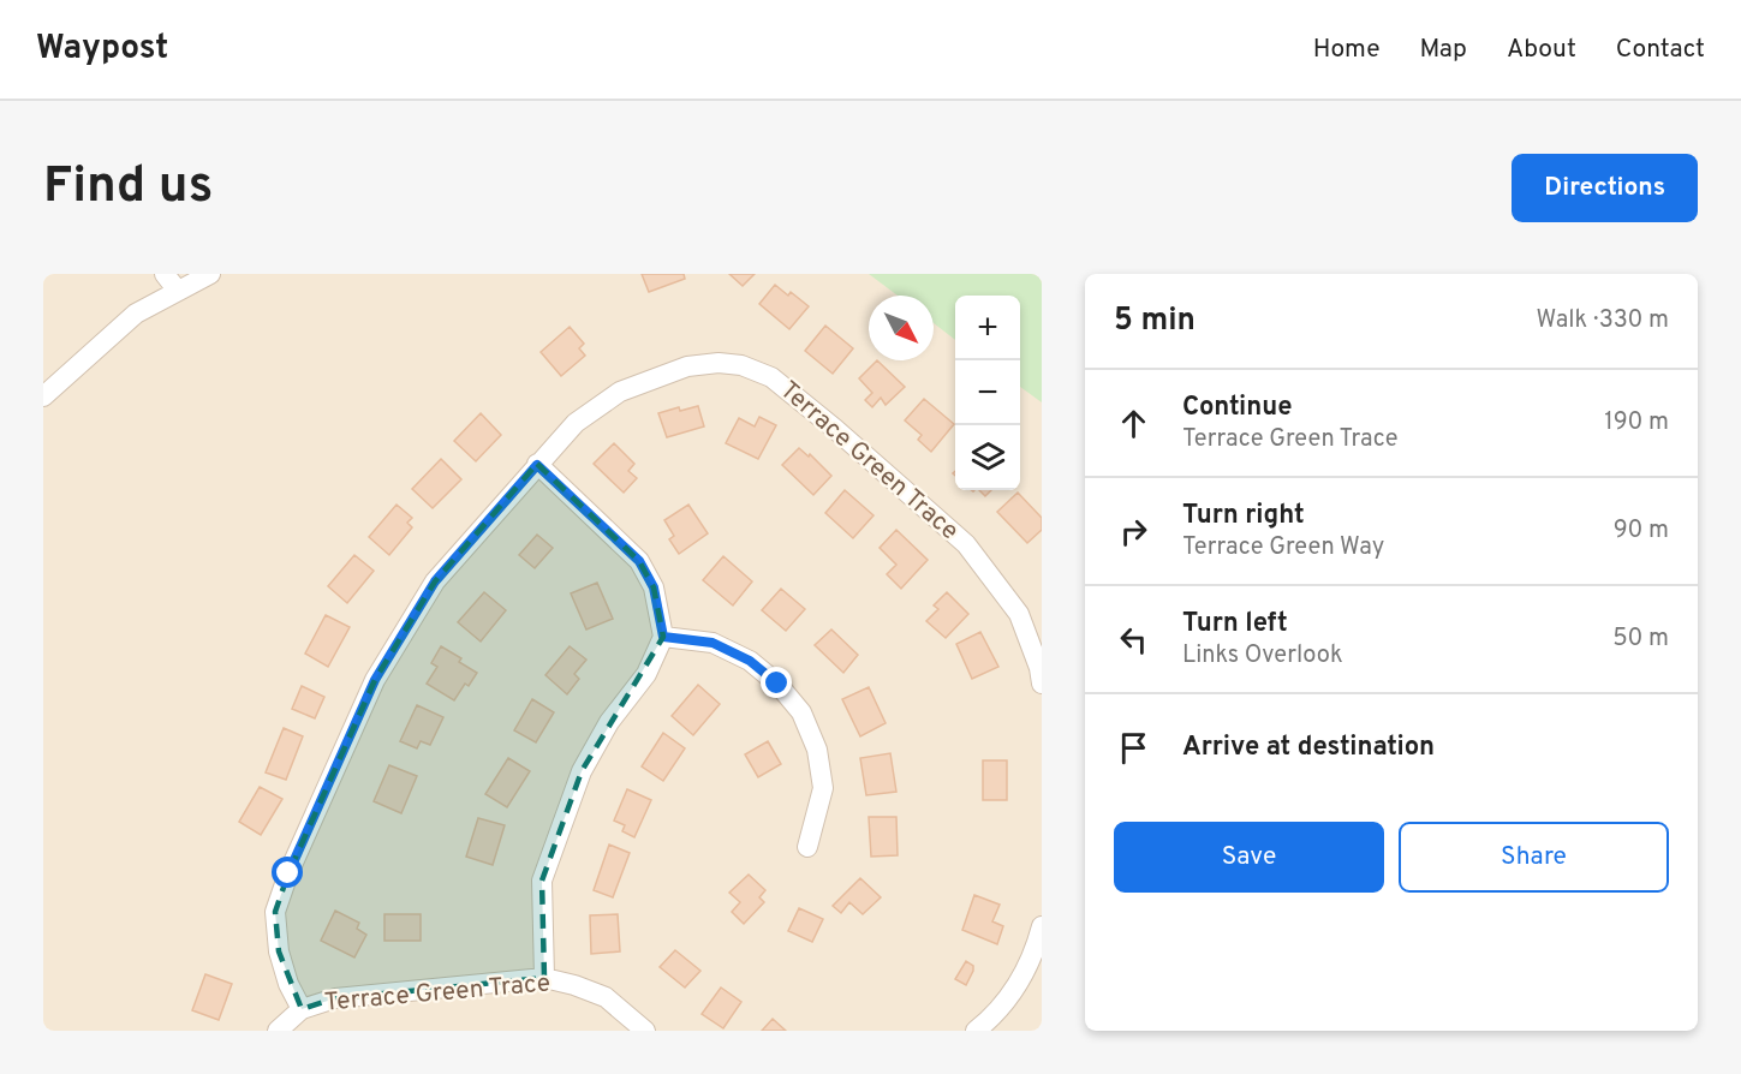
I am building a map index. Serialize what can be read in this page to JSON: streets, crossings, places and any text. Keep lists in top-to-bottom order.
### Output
{
  "streets": {
    "street": ["Terrace Green Trace"]
  },
  "north": "bottom right",
  "page": {
    "header": "Waypost",
    "nav": [
      "Home",
      "Map",
      "About",
      "Contact"
    ],
    "buttons": [
      "Directions",
      ["Save", "Share"]
    ],
    "title": "Find us",
    "heading": ["5 min", "Walk · 330 m"],
    "map_buttons": ["+", "−"],
    "list": [
      ["Continue", "Terrace Green Trace", "190 m"],
      ["Turn right", "Terrace Green Way", "90 m"],
      ["Turn left", "Links Overlook", "50 m"],
      "Arrive at destination"
    ]
  }
}
